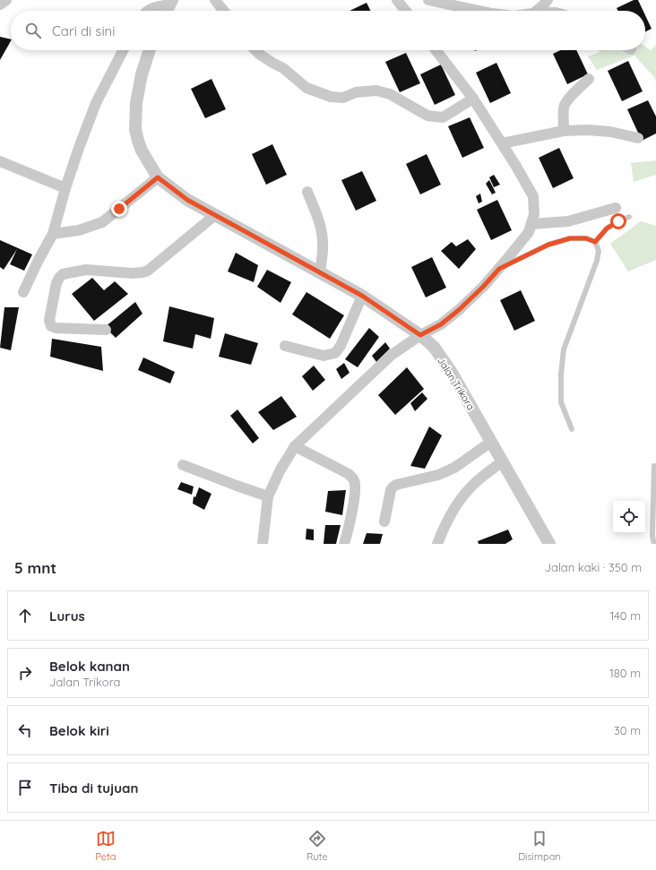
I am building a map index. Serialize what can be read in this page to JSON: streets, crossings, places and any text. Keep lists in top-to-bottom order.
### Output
{
  "streets": {
    "street": ["Jalan Trikora"]
  },
  "page": {
    "search": "Cari di sini",
    "heading": ["5 mnt", "Jalan kaki · 350 m"],
    "list": [
      ["Lurus", "140 m"],
      ["Belok kanan", "Jalan Trikora", "180 m"],
      ["Belok kiri", "30 m"],
      "Tiba di tujuan"
    ],
    "nav": ["Peta", "Rute", "Disimpan"]
  }
}
